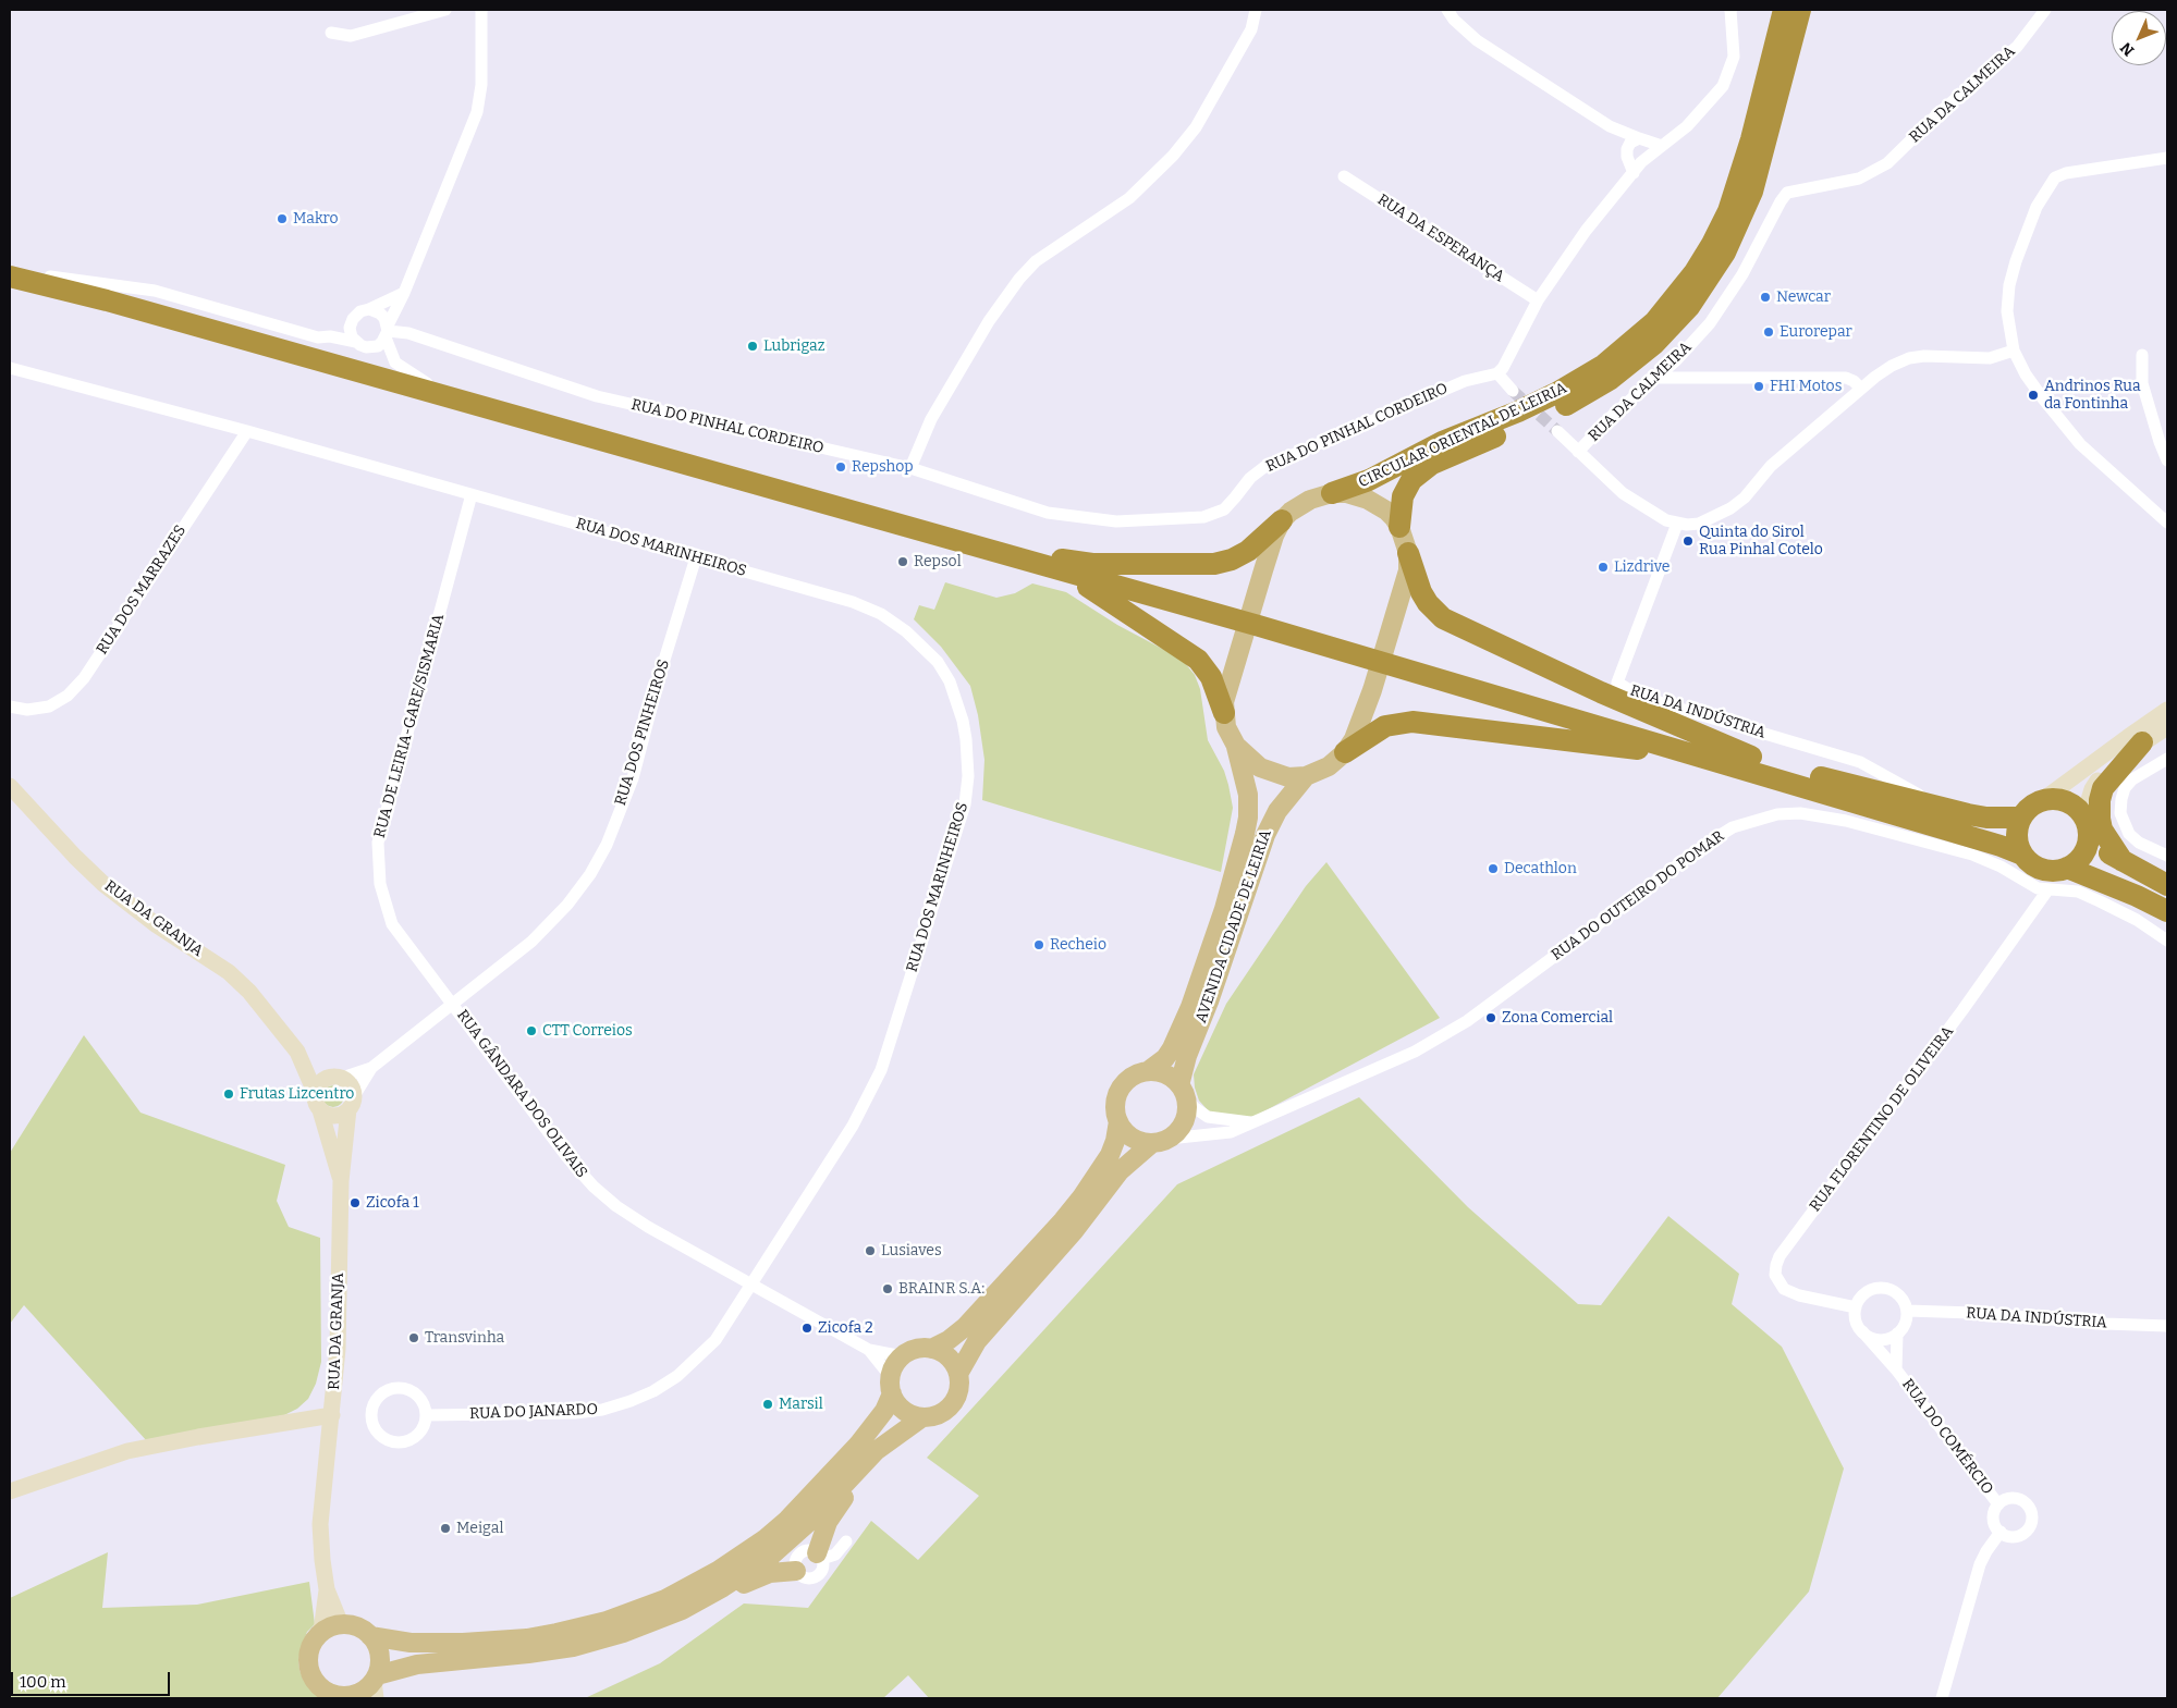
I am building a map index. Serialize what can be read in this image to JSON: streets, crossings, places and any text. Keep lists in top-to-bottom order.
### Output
{
  "streets": {
    "highway": ["CIRCULAR ORIENTAL DE LEIRIA"],
    "main road": ["RUA DA GRANJA", "AVENIDA CIDADE DE LEIRIA"],
    "street": [
      "RUA DA CALMEIRA",
      "RUA DA ESPERANÇA",
      "RUA DO PINHAL CORDEIRO",
      "RUA DOS MARINHEIROS",
      "RUA DOS MARRAZES",
      "RUA DA INDÚSTRIA",
      "RUA DE LEIRIA-GARE/SISMARIA",
      "RUA DOS PINHEIROS",
      "RUA DO OUTEIRO DO POMAR",
      "RUA GÂNDARA DOS OLIVAIS",
      "RUA FLORENTINO DE OLIVEIRA",
      "RUA DO JANARDO",
      "RUA DO COMÉRCIO"
    ]
  },
  "crossings": [
    ["RUA DOS MARINHEIROS", "RUA DE LEIRIA-GARE/SISMARIA"],
    ["RUA DOS MARINHEIROS", "RUA DOS PINHEIROS"],
    ["RUA DOS MARINHEIROS", "RUA GÂNDARA DOS OLIVAIS"],
    ["RUA DOS MARINHEIROS", "RUA DO JANARDO"],
    ["RUA DA INDÚSTRIA", "RUA FLORENTINO DE OLIVEIRA"],
    ["RUA DA INDÚSTRIA", "RUA DO COMÉRCIO"],
    ["RUA DE LEIRIA-GARE/SISMARIA", "RUA DOS PINHEIROS"],
    ["RUA DE LEIRIA-GARE/SISMARIA", "RUA GÂNDARA DOS OLIVAIS"],
    ["RUA DOS PINHEIROS", "RUA DA GRANJA"],
    ["RUA DOS PINHEIROS", "RUA GÂNDARA DOS OLIVAIS"],
    ["RUA DO OUTEIRO DO POMAR", "AVENIDA CIDADE DE LEIRIA"],
    ["RUA DO OUTEIRO DO POMAR", "RUA FLORENTINO DE OLIVEIRA"],
    ["RUA GÂNDARA DOS OLIVAIS", "RUA DO JANARDO"],
    ["RUA FLORENTINO DE OLIVEIRA", "RUA DO COMÉRCIO"]
  ],
  "places": [
    "Makro",
    "Newcar",
    "Eurorepar",
    "Lubrigaz",
    "FHI Motos",
    "Andrinos Rua da Fontinha",
    "Repshop",
    "Quinta do Sirol Rua Pinhal Cotelo",
    "Repsol",
    "Lizdrive",
    "Decathlon",
    "Recheio",
    "Zona Comercial",
    "CTT Correios",
    "Frutas Lizcentro",
    "Zicofa 1",
    "Lusiaves",
    "BRAINR S.A:",
    "Zicofa 2",
    "Transvinha",
    "Marsil",
    "Meigal"
  ],
  "scale_bar": "100 m",
  "north": "bottom left"
}
